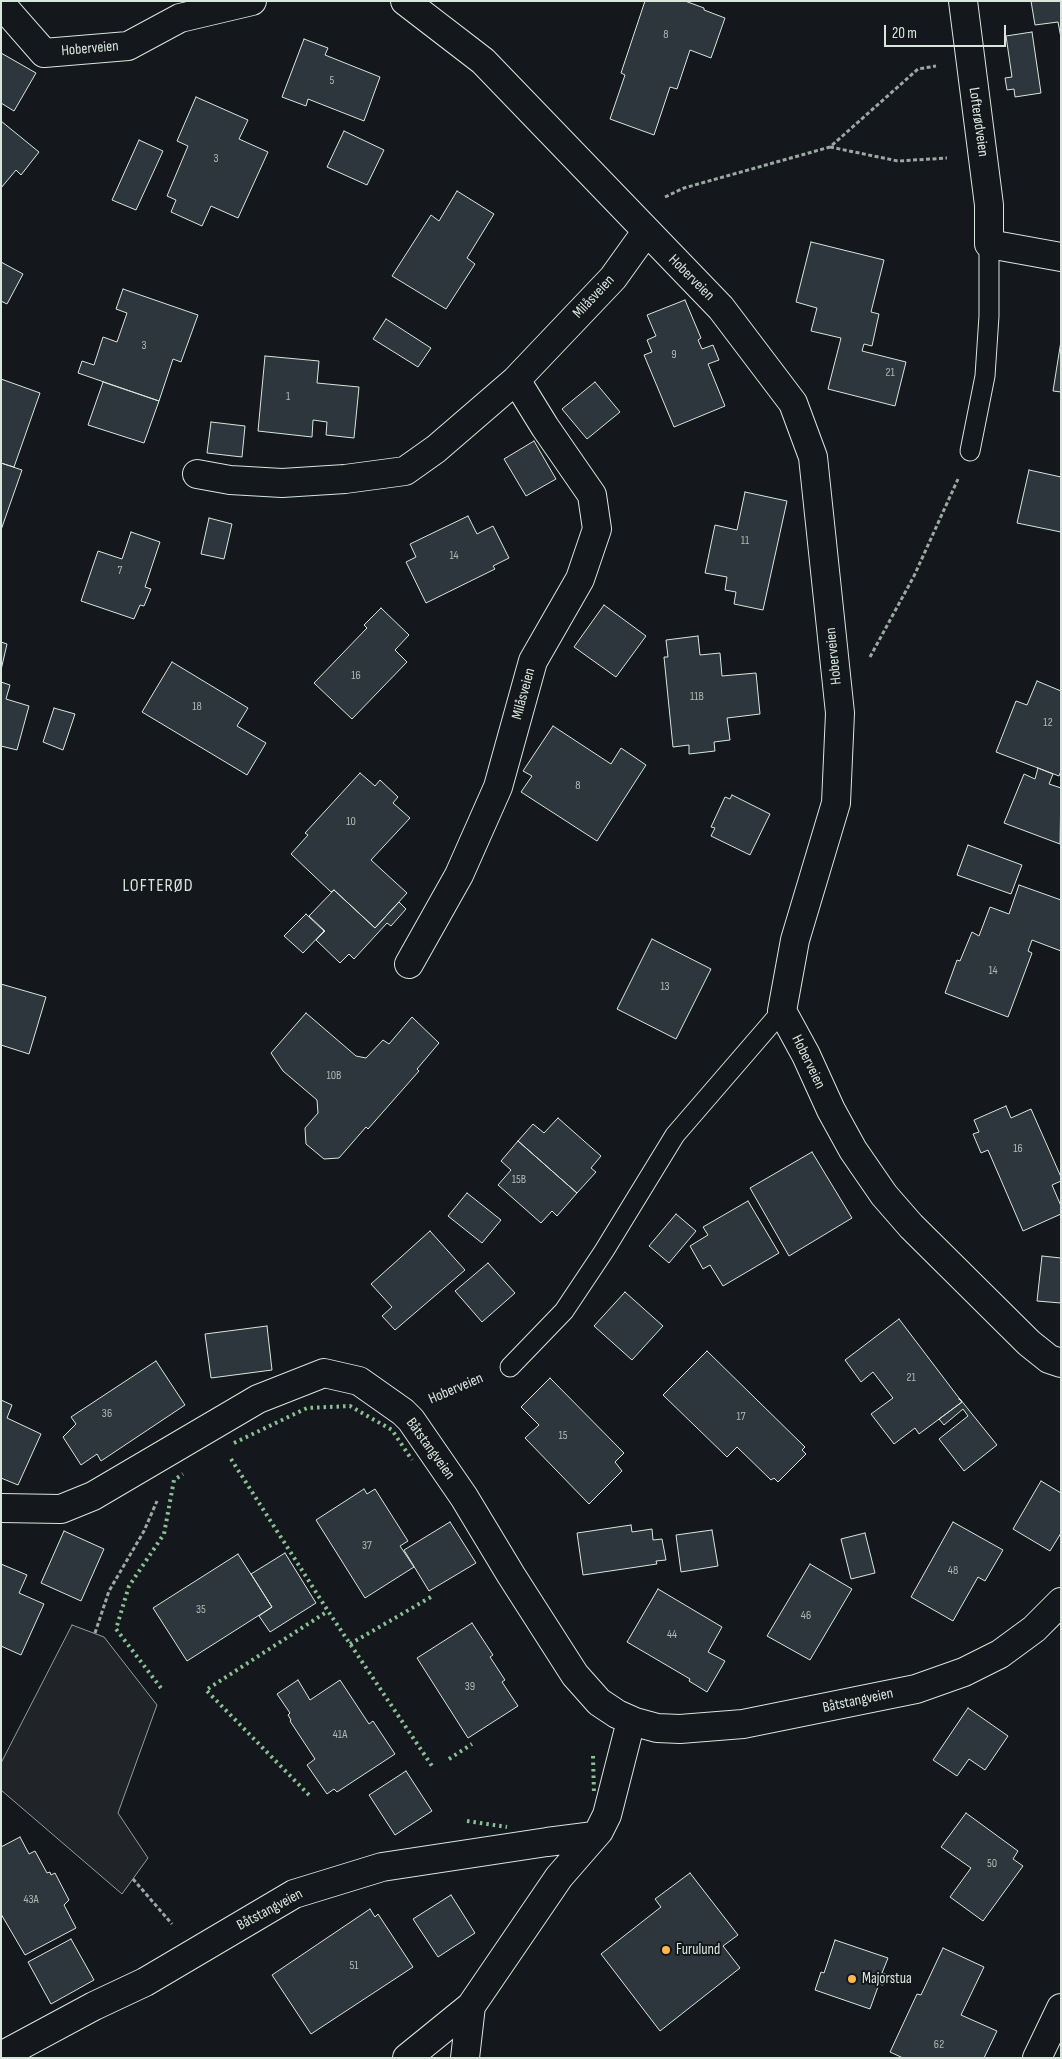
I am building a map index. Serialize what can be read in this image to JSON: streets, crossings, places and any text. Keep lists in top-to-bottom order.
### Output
{
  "streets": {
    "street": [
      "Hoberveien",
      "Lofterødveien",
      "Milåsveien",
      "Båtstangveien"
    ]
  },
  "crossings": [
    ["Hoberveien", "Milåsveien"],
    ["Hoberveien", "Båtstangveien"]
  ],
  "districts": ["LOFTERØD"],
  "places": ["Furulund", "Majorstua"],
  "house_numbers": [
    "8",
    "5",
    "3",
    "3",
    "9",
    "21",
    "1",
    "11",
    "14",
    "7",
    "16",
    "11B",
    "18",
    "12",
    "8",
    "10",
    "14",
    "13",
    "10B",
    "16",
    "15B",
    "21",
    "36",
    "17",
    "15",
    "37",
    "48",
    "35",
    "46",
    "44",
    "39",
    "41A",
    "50",
    "43A",
    "51",
    "62"
  ],
  "scale_bar": "20 m"
}
